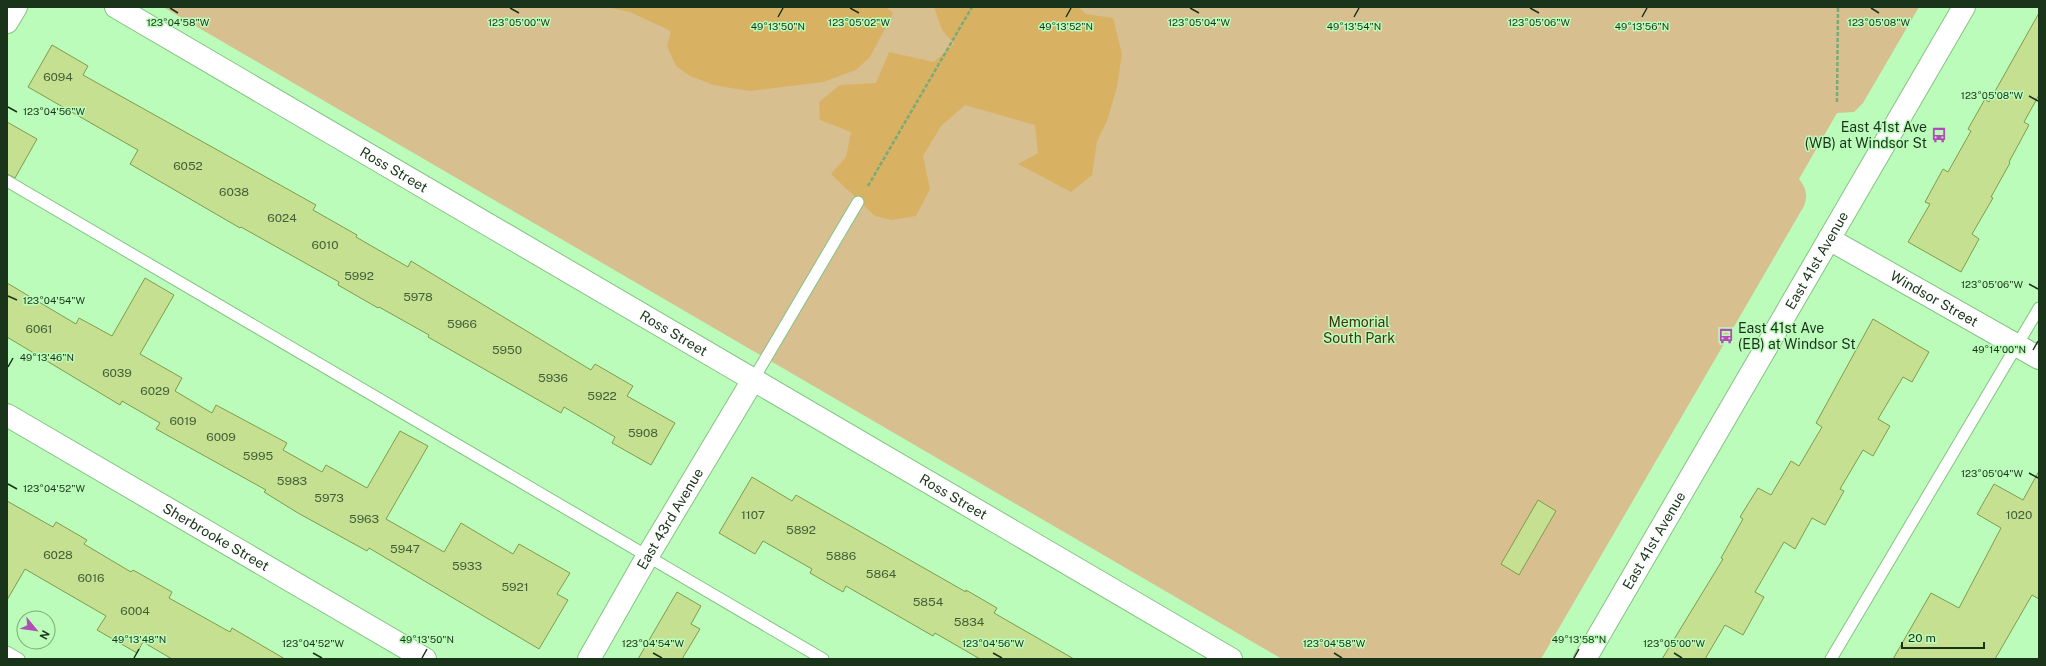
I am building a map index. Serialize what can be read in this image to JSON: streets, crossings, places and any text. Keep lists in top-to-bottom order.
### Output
{
  "streets": {
    "street": [
      "Ross Street",
      "East 41st Avenue",
      "Windsor Street",
      "East 43rd Avenue",
      "Sherbrooke Street"
    ]
  },
  "crossings": [
    ["Ross Street", "East 43rd Avenue"],
    ["East 41st Avenue", "Windsor Street"]
  ],
  "parks": ["Memorial South Park"],
  "places": {
    "bus stop": ["East 41st Ave (WB) at Windsor St", "East 41st Ave (EB) at Windsor St"]
  },
  "house_numbers": [
    "6094",
    "6052",
    "6038",
    "6024",
    "6010",
    "5992",
    "5978",
    "5966",
    "6061",
    "5950",
    "6039",
    "5936",
    "6029",
    "5922",
    "6019",
    "5908",
    "6009",
    "5995",
    "5983",
    "5973",
    "1107",
    "1020",
    "5963",
    "5892",
    "5947",
    "6028",
    "5886",
    "5933",
    "5864",
    "6016",
    "5921",
    "5854",
    "6004",
    "5834"
  ],
  "scale_bar": "20 m",
  "north": "bottom right",
  "coordinates": [
    "123°05'08\"W",
    "123°04'58\"W",
    "123°05'00\"W",
    "123°05'02\"W",
    "123°05'04\"W",
    "123°05'06\"W",
    "49°13'50\"N",
    "49°13'52\"N",
    "49°13'54\"N",
    "49°13'56\"N",
    "123°04'56\"W",
    "123°04'54\"W",
    "49°14'00\"N",
    "49°13'46\"N",
    "123°04'52\"W",
    "49°13'48\"N",
    "49°13'58\"N"
  ]
}
